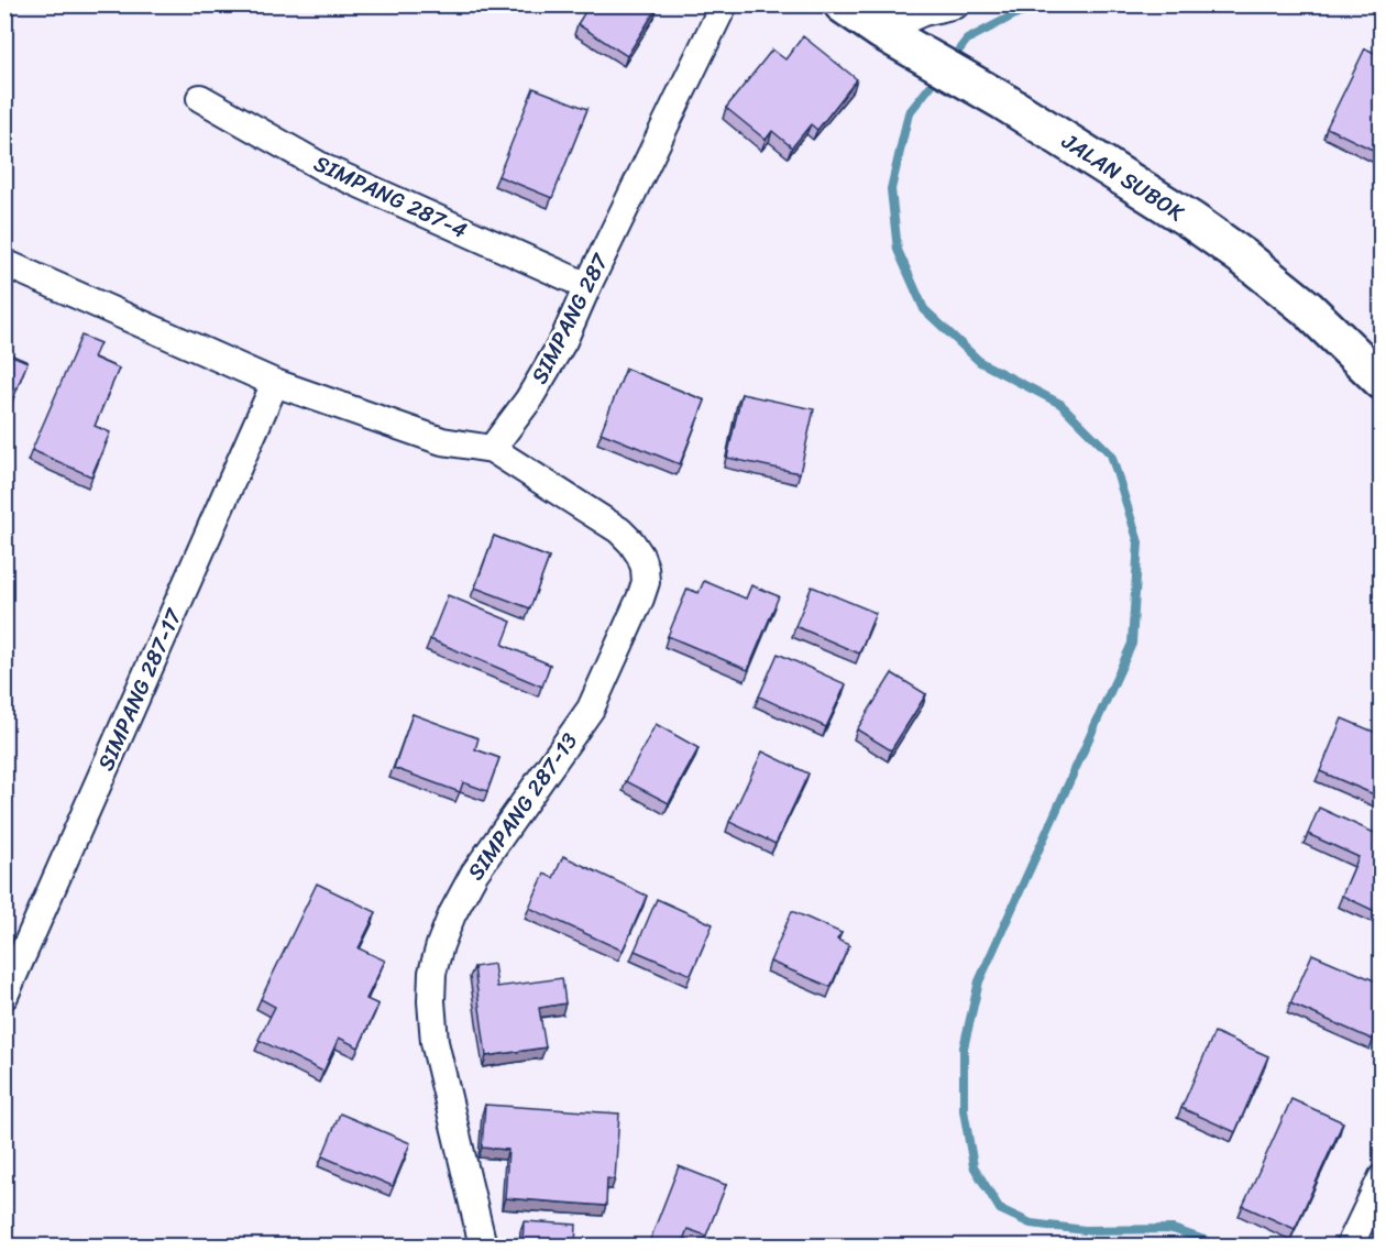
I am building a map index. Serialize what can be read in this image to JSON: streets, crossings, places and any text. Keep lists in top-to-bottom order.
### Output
{
  "streets": {
    "main road": ["JALAN SUBOK"],
    "street": [
      "SIMPANG 287-4",
      "SIMPANG 287",
      "SIMPANG 287-17",
      "SIMPANG 287-13"
    ]
  },
  "crossings": [
    ["SIMPANG 287-4", "SIMPANG 287"],
    ["SIMPANG 287", "SIMPANG 287-13"]
  ]
}
